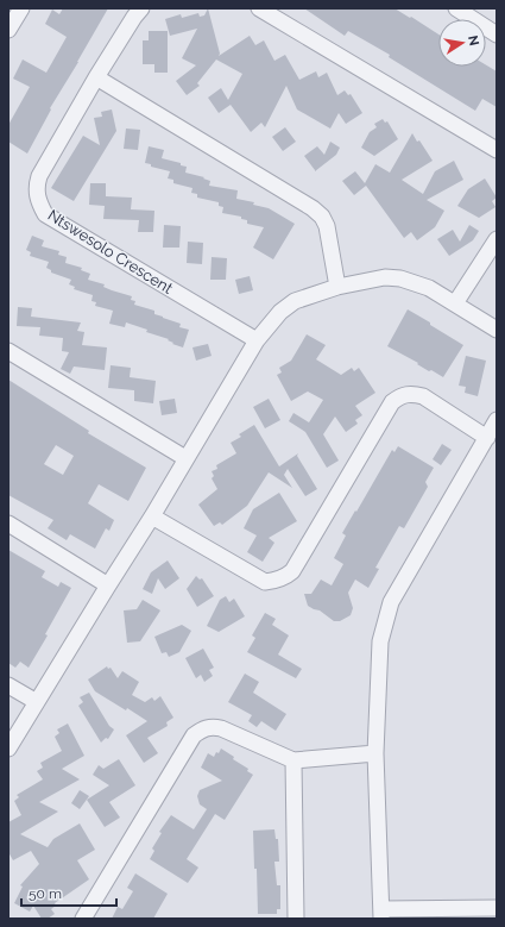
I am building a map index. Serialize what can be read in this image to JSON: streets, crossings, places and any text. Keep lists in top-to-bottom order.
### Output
{
  "streets": {
    "street": ["Ntswesolo Crescent"]
  },
  "scale_bar": "50 m",
  "north": "right"
}
